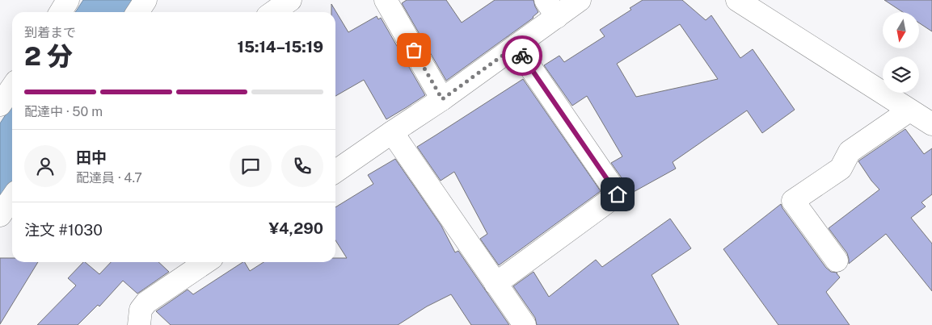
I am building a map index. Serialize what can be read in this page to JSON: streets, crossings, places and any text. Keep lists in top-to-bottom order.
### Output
{
  "north": "bottom",
  "page": {
    "heading": ["2 分", "到着まで", "15:14–15:19"],
    "panel": [
      "田中",
      "配達員 · 4.7",
      "注文 #1030",
      "¥4,290"
    ],
    "bar": "配達中 · 50 m"
  }
}
